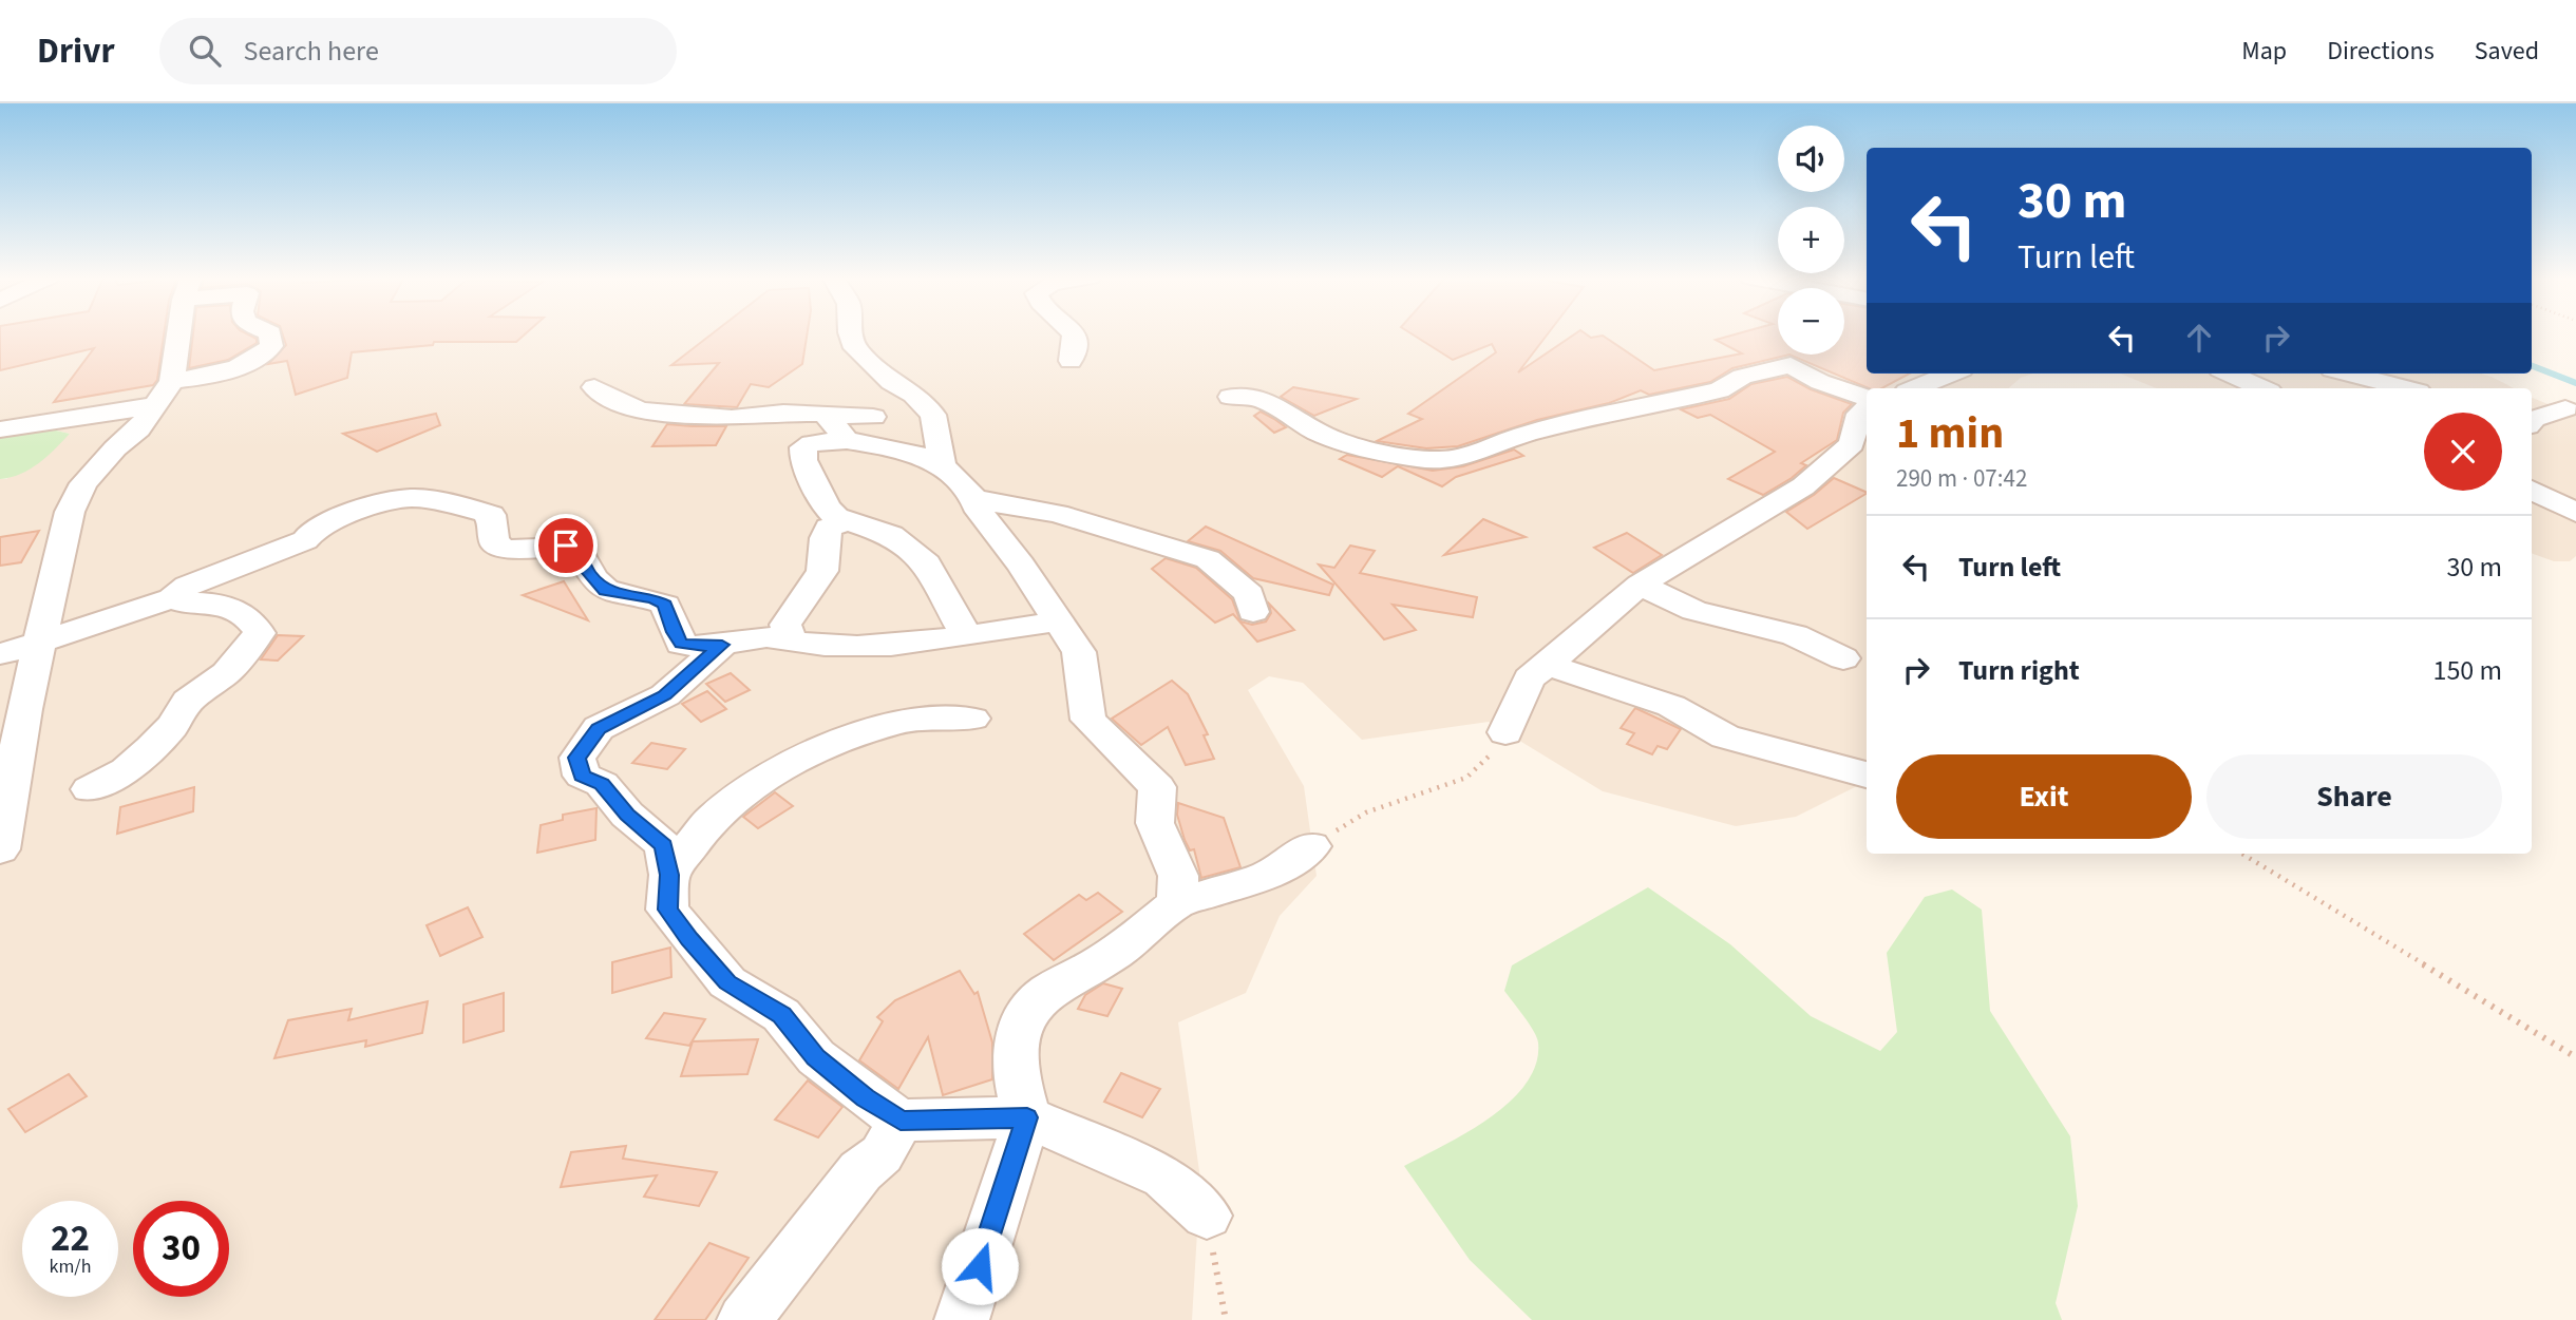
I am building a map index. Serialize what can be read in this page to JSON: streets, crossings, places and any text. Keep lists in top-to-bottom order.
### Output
{
  "page": {
    "header": "Drivr",
    "search": "Search here",
    "nav": ["Map", "Directions", "Saved"],
    "map_buttons": ["+", "−"],
    "turn": ["30 m", "Turn left"],
    "heading": ["1 min", "290 m · 07:42"],
    "list": [
      {
        "name": "Turn left",
        "value": "30 m"
      },
      {
        "name": "Turn right",
        "value": "150 m"
      }
    ],
    "buttons": ["Exit", "Share"],
    "speed": "22 km/h",
    "limit": "30"
  }
}
